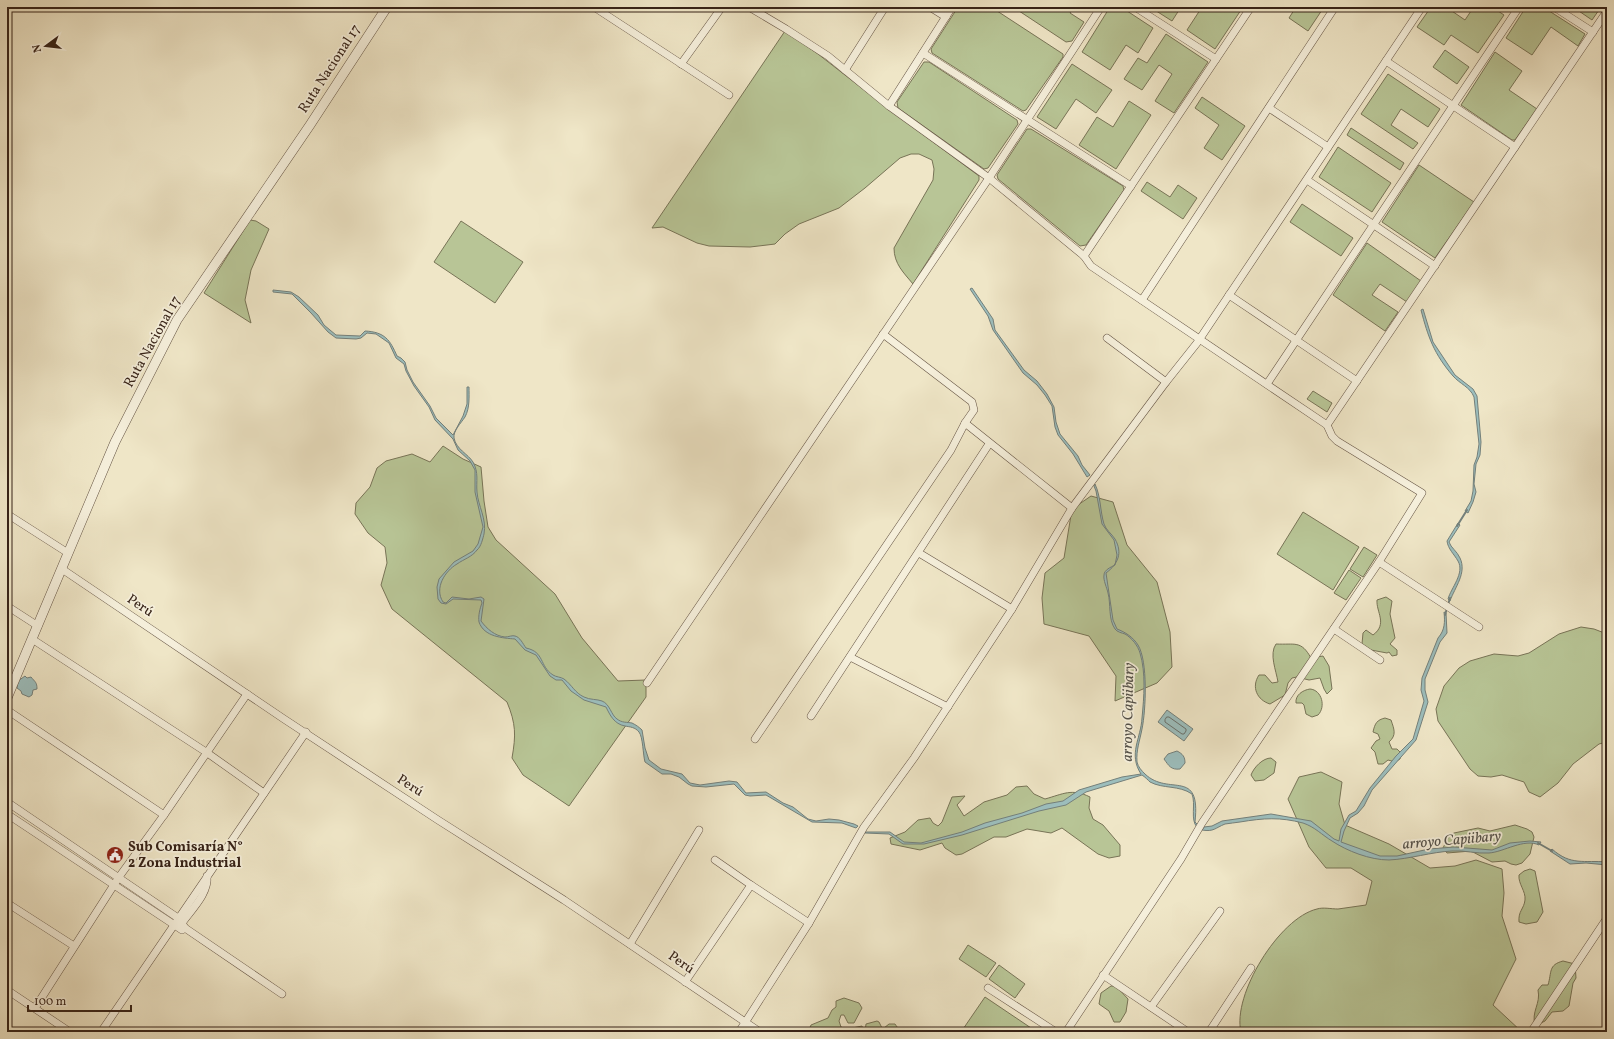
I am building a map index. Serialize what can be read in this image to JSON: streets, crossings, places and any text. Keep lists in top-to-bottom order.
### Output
{
  "streets": {
    "street": ["Ruta Nacional 17", "Perú"]
  },
  "crossings": [
    ["Ruta Nacional 17", "Perú"]
  ],
  "water": ["arroyo Capiibary"],
  "places": {
    "public building": ["Sub Comisaría N° 2 Zona Industrial"]
  },
  "scale_bar": "100 m",
  "north": "left"
}
